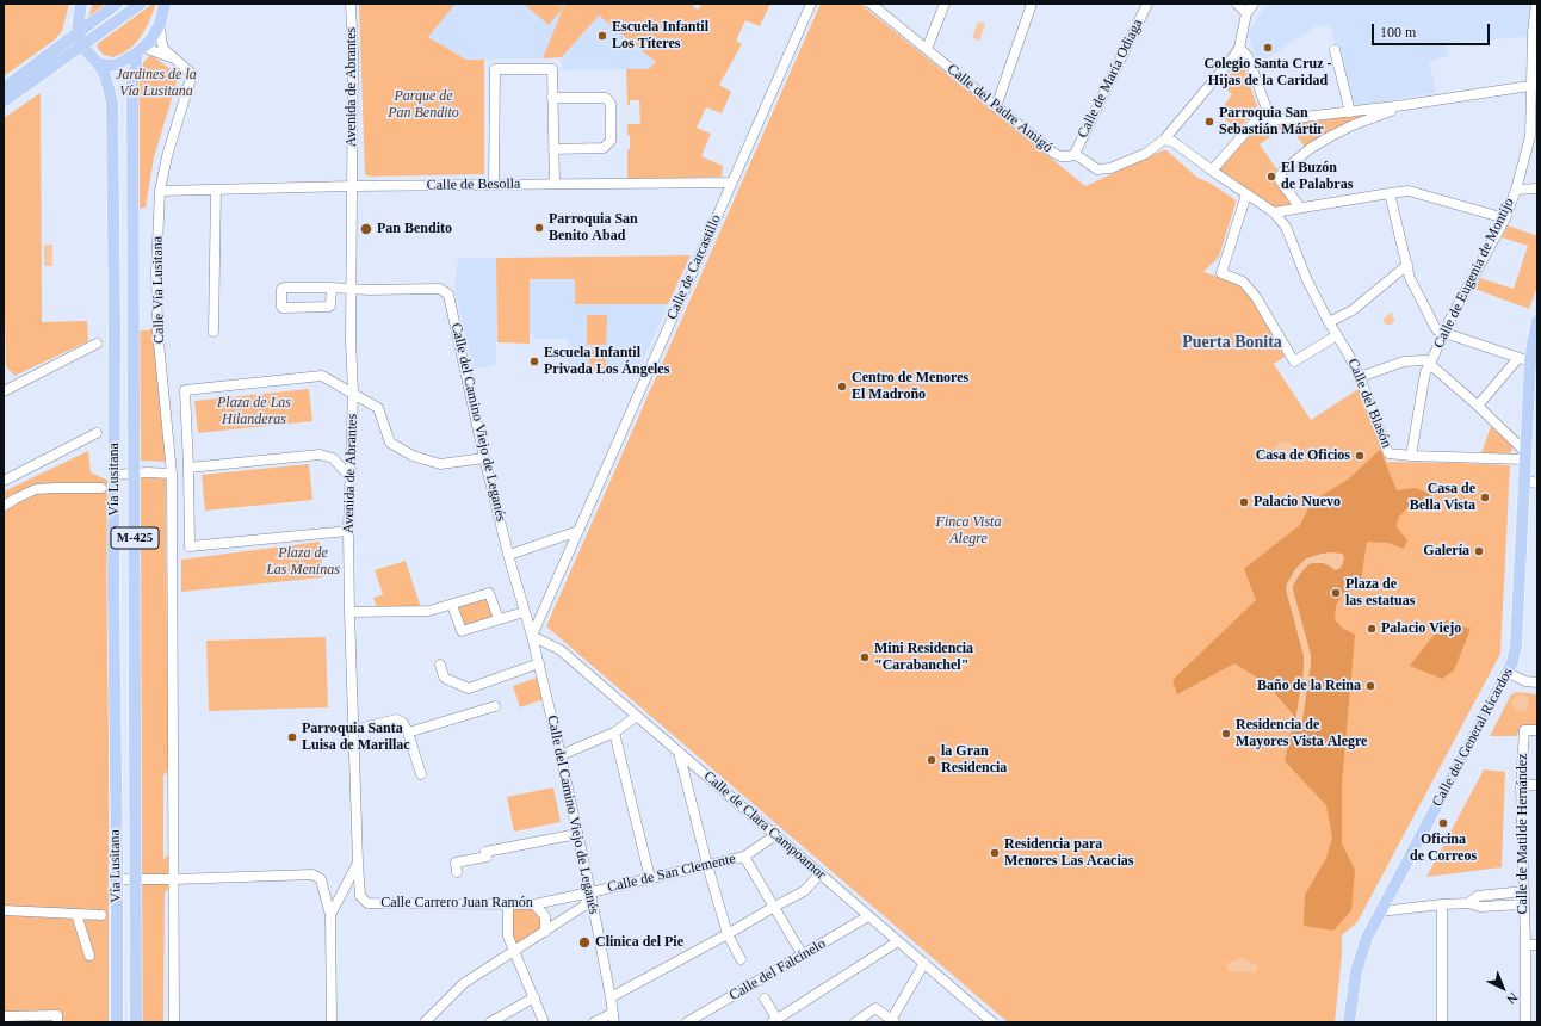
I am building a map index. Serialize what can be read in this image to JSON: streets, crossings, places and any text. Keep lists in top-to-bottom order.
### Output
{
  "streets": {
    "main road": ["Vía Lusitana", "M-425", "Calle del General Ricardos"],
    "street": [
      "Calle de María Odiaga",
      "Avenida de Abrantes",
      "Calle del Padre Amigó",
      "Calle de Besolla",
      "Calle de Carcastillo",
      "Calle de Eugenia de Montijo",
      "Calle Vía Lusitana",
      "Calle del Blasón",
      "Calle del Camino Viejo de Leganés",
      "Calle de Clara Campoamor",
      "Calle de Matilde Hernández",
      "Calle de San Clemente",
      "Calle Carrero Juan Ramón",
      "Calle del Falcinelo"
    ]
  },
  "crossings": [
    ["Calle de María Odiaga", "Calle del Padre Amigó"],
    ["Avenida de Abrantes", "Calle de Besolla"],
    ["Avenida de Abrantes", "Calle del Camino Viejo de Leganés"],
    ["Avenida de Abrantes", "Calle Carrero Juan Ramón"],
    ["Calle del Padre Amigó", "Calle del Blasón"],
    ["Calle de Besolla", "Calle de Carcastillo"],
    ["Calle de Besolla", "Calle Vía Lusitana"],
    ["Calle de Carcastillo", "Calle del Camino Viejo de Leganés"],
    ["Calle de Carcastillo", "Calle de Clara Campoamor"],
    ["Calle de Eugenia de Montijo", "Calle del Blasón"],
    ["Calle Vía Lusitana", "Vía Lusitana"],
    ["Calle del Blasón", "Calle del General Ricardos"],
    ["Calle del Camino Viejo de Leganés", "Calle de Clara Campoamor"],
    ["Calle del Camino Viejo de Leganés", "Calle de San Clemente"],
    ["Calle del Camino Viejo de Leganés", "Calle Carrero Juan Ramón"],
    ["Calle de Clara Campoamor", "Calle de San Clemente"],
    ["Calle de Clara Campoamor", "Calle del Falcinelo"],
    ["Calle de San Clemente", "Calle Carrero Juan Ramón"]
  ],
  "districts": ["Puerta Bonita"],
  "parks": [
    "Jardines de la Vía Lusitana",
    "Parque de Pan Bendito",
    "Plaza de Las Hilanderas",
    "Finca Vista Alegre",
    "Plaza de Las Meninas"
  ],
  "places": [
    "Escuela Infantil Los Títeres",
    "Colegio Santa Cruz - Hijas de la Caridad",
    "Parroquia San Sebastián Mártir",
    "El Buzón de Palabras",
    "Parroquia San Benito Abad",
    "Pan Bendito",
    "Escuela Infantil Privada Los Ángeles",
    "Centro de Menores El Madroño",
    "Casa de Oficios",
    "Casa de Bella Vista",
    "Palacio Nuevo",
    "Galería",
    "Plaza de las estatuas",
    "Palacio Viejo",
    "Mini Residencia \"Carabanchel\"",
    "Baño de la Reina",
    "Residencia de Mayores Vista Alegre",
    "Parroquia Santa Luisa de Marillac",
    "la Gran Residencia",
    "Oficina de Correos",
    "Residencia para Menores Las Acacias",
    "Clinica del Pie"
  ],
  "scale_bar": "100 m",
  "north": "bottom right"
}
